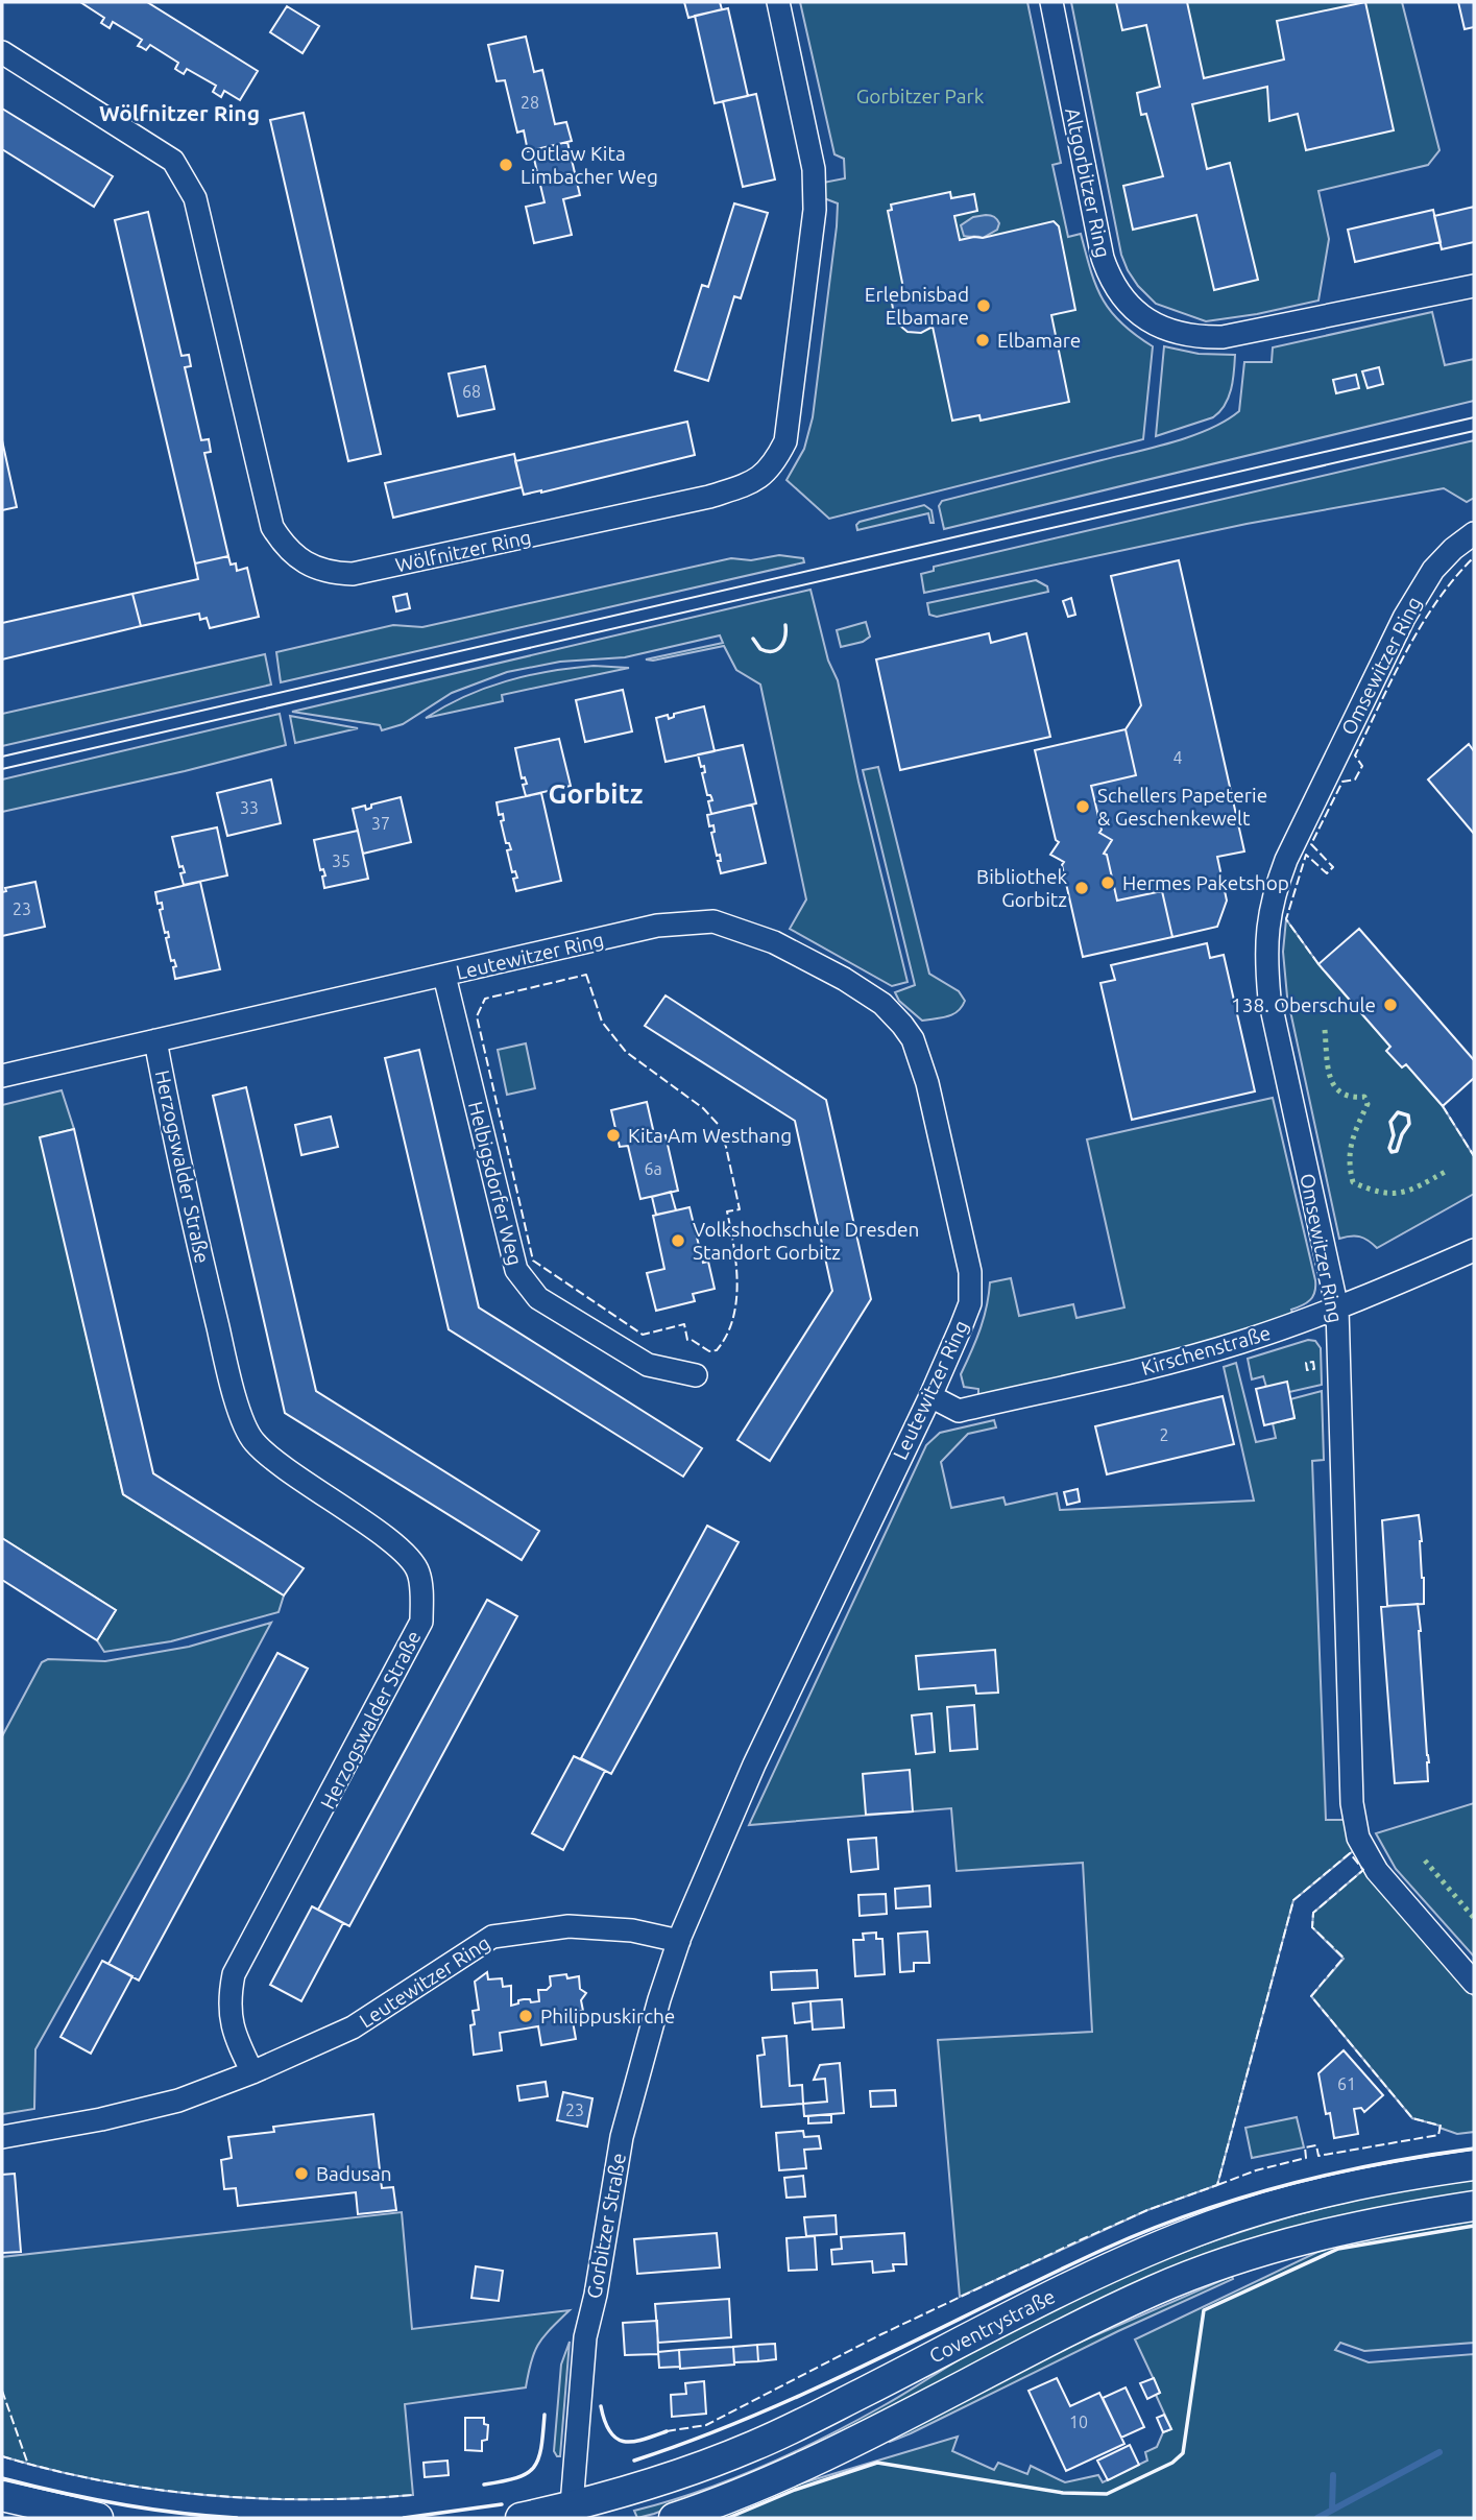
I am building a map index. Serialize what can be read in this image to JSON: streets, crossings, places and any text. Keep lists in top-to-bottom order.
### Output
{
  "streets": {
    "main road": ["Coventrystraße"],
    "street": [
      "Altgorbitzer Ring",
      "Wölfnitzer Ring",
      "Omsewitzer Ring",
      "Leutewitzer Ring",
      "Herzogswalder Straße",
      "Helbigsdorfer Weg",
      "Kirschenstraße",
      "Gorbitzer Straße"
    ]
  },
  "crossings": [
    ["Omsewitzer Ring", "Kirschenstraße"],
    ["Leutewitzer Ring", "Herzogswalder Straße"],
    ["Leutewitzer Ring", "Helbigsdorfer Weg"],
    ["Leutewitzer Ring", "Kirschenstraße"],
    ["Leutewitzer Ring", "Gorbitzer Straße"],
    ["Gorbitzer Straße", "Coventrystraße"]
  ],
  "districts": ["Wölfnitzer Ring", "Gorbitz"],
  "parks": ["Gorbitzer Park"],
  "places": [
    "Outlaw Kita Limbacher Weg",
    "Erlebnisbad Elbamare",
    "Elbamare",
    "Schellers Papeterie & Geschenkewelt",
    "Hermes Paketshop",
    "Bibliothek Gorbitz",
    "138. Oberschule",
    "Kita Am Westhang",
    "Volkshochschule Dresden Standort Gorbitz",
    "Philippuskirche",
    "Badusan"
  ],
  "house_numbers": [
    "28",
    "68",
    "4",
    "33",
    "37",
    "35",
    "23",
    "6a",
    "2",
    "61",
    "23",
    "10"
  ]
}
